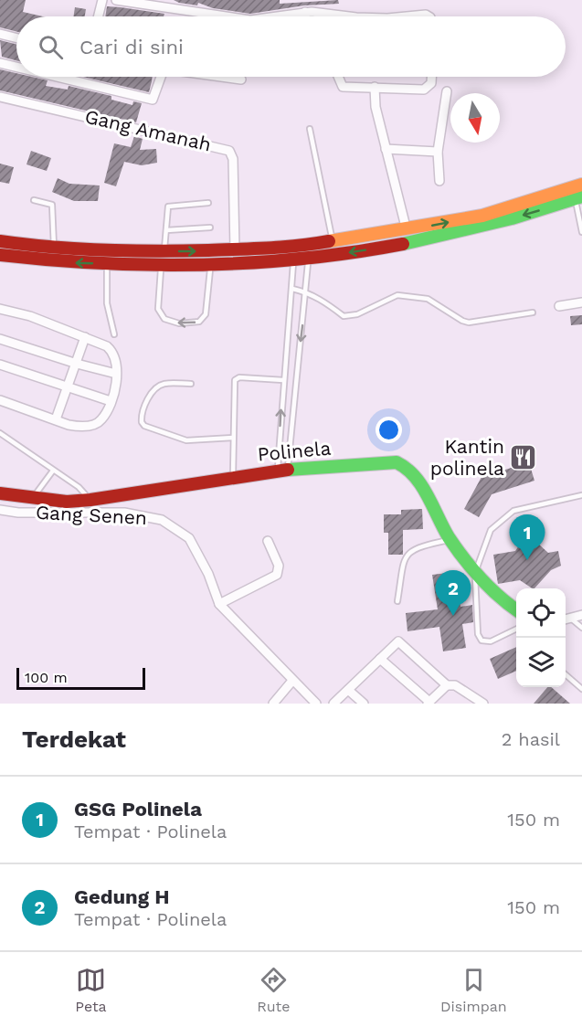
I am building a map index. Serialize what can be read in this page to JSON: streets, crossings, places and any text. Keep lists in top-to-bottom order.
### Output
{
  "streets": {
    "main road": ["Polinela"],
    "street": ["Gang Amanah", "Gang Senen"]
  },
  "places": {
    "restaurant": ["Kantin polinela"]
  },
  "scale_bar": "100 m",
  "north": "bottom",
  "page": {
    "search": "Cari di sini",
    "pins": ["1", "2"],
    "scale": "100 m",
    "heading": ["Terdekat", "2 hasil"],
    "list": [
      {
        "mark": "1",
        "name": "GSG Polinela",
        "note": "Tempat · Polinela",
        "value": "150 m"
      },
      {
        "mark": "2",
        "name": "Gedung H",
        "note": "Tempat · Polinela",
        "value": "150 m"
      }
    ],
    "nav": ["Peta", "Rute", "Disimpan"]
  }
}
